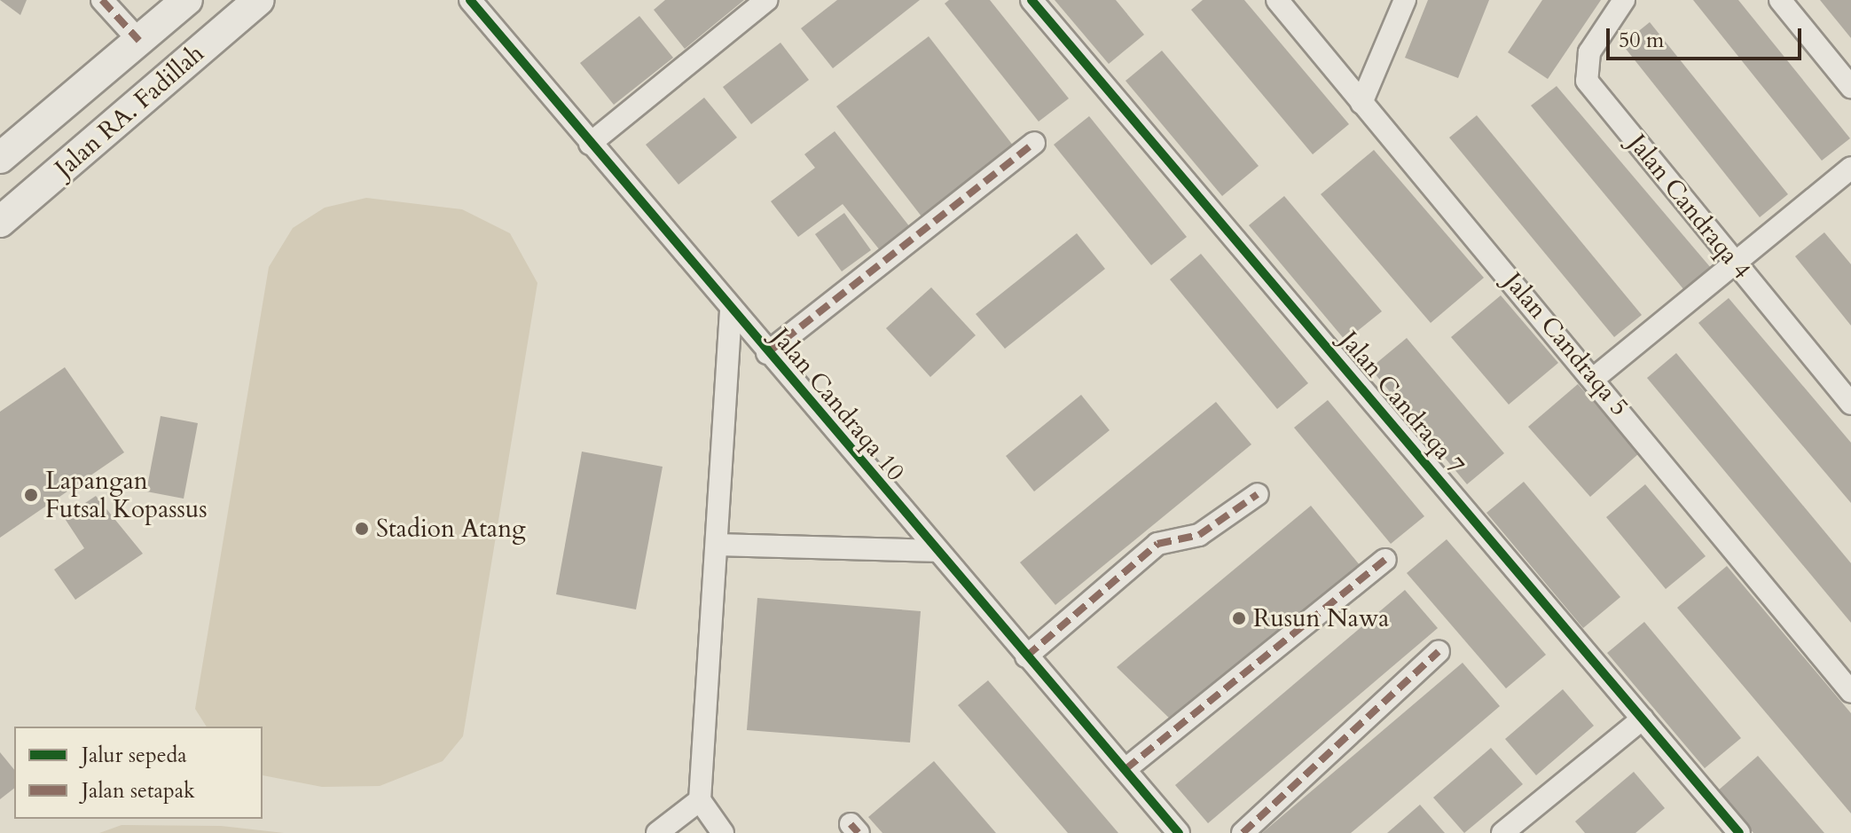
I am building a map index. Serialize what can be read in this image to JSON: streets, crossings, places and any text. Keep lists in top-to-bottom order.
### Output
{
  "streets": {
    "main road": ["Jalan RA. Fadillah"],
    "street": [
      "Jalan Candraqa 4",
      "Jalan Candraqa 5",
      "Jalan Candraqa 7",
      "Jalan Candraqa 10"
    ]
  },
  "places": ["Lapangan Futsal Kopassus", "Stadion Atang", "Rusun Nawa"],
  "legend": ["Jalur sepeda", "Jalan setapak"],
  "scale_bar": "50 m"
}
